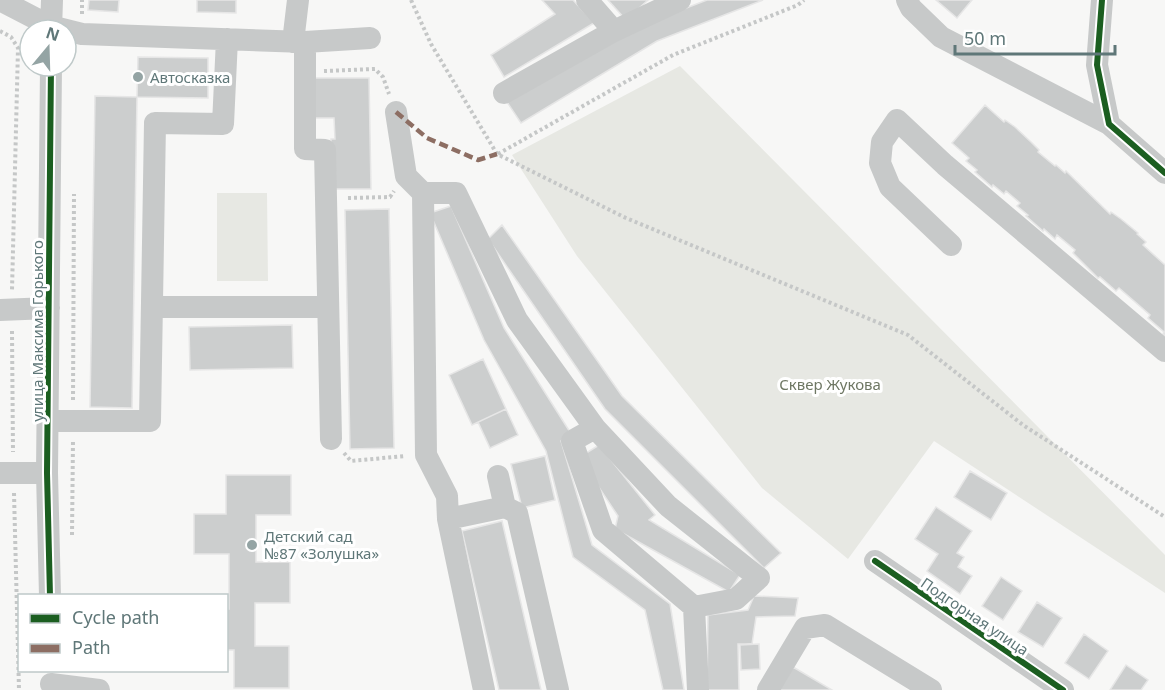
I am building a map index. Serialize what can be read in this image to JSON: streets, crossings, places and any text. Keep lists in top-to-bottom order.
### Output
{
  "streets": {
    "street": ["улица Максима Горького", "Подгорная улица"]
  },
  "parks": ["Сквер Жукова"],
  "places": ["Автосказка", "Детский сад №87 «Золушка»"],
  "legend": ["Cycle path", "Path"],
  "scale_bar": "50 m",
  "north": "top"
}
